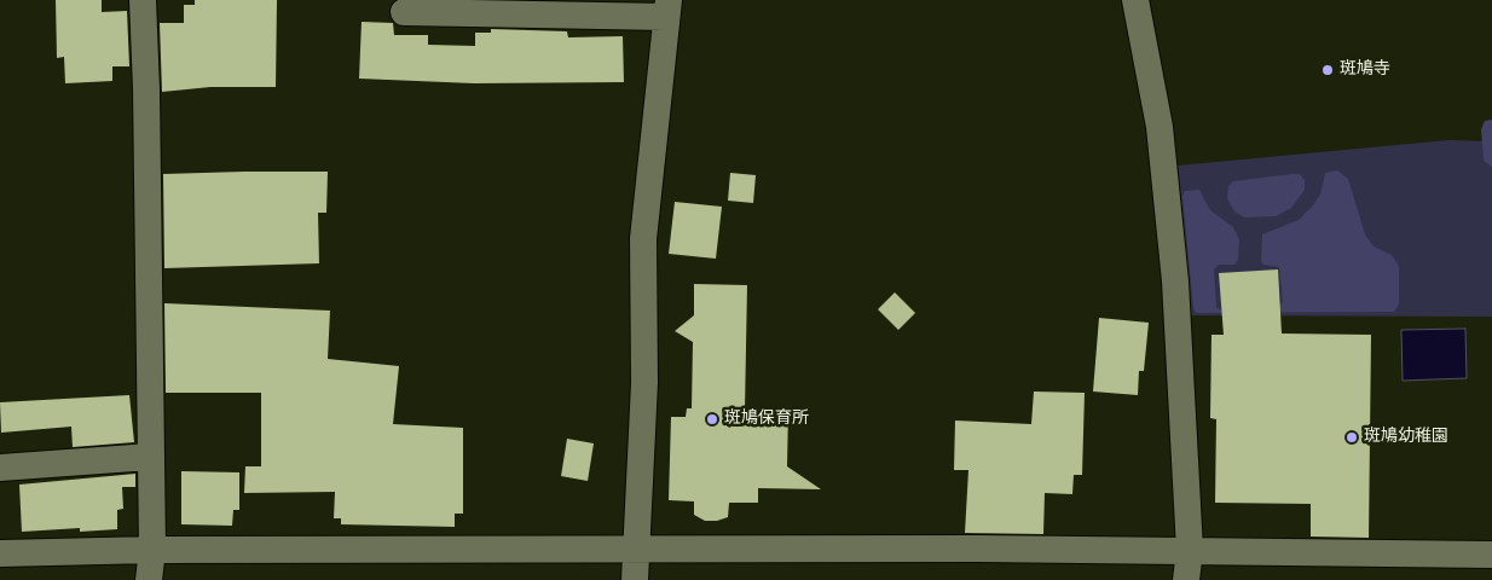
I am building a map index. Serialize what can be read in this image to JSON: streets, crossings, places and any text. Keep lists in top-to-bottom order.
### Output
{
  "places": ["斑鳩寺", "斑鳩保育所", "斑鳩幼稚園"]
}
